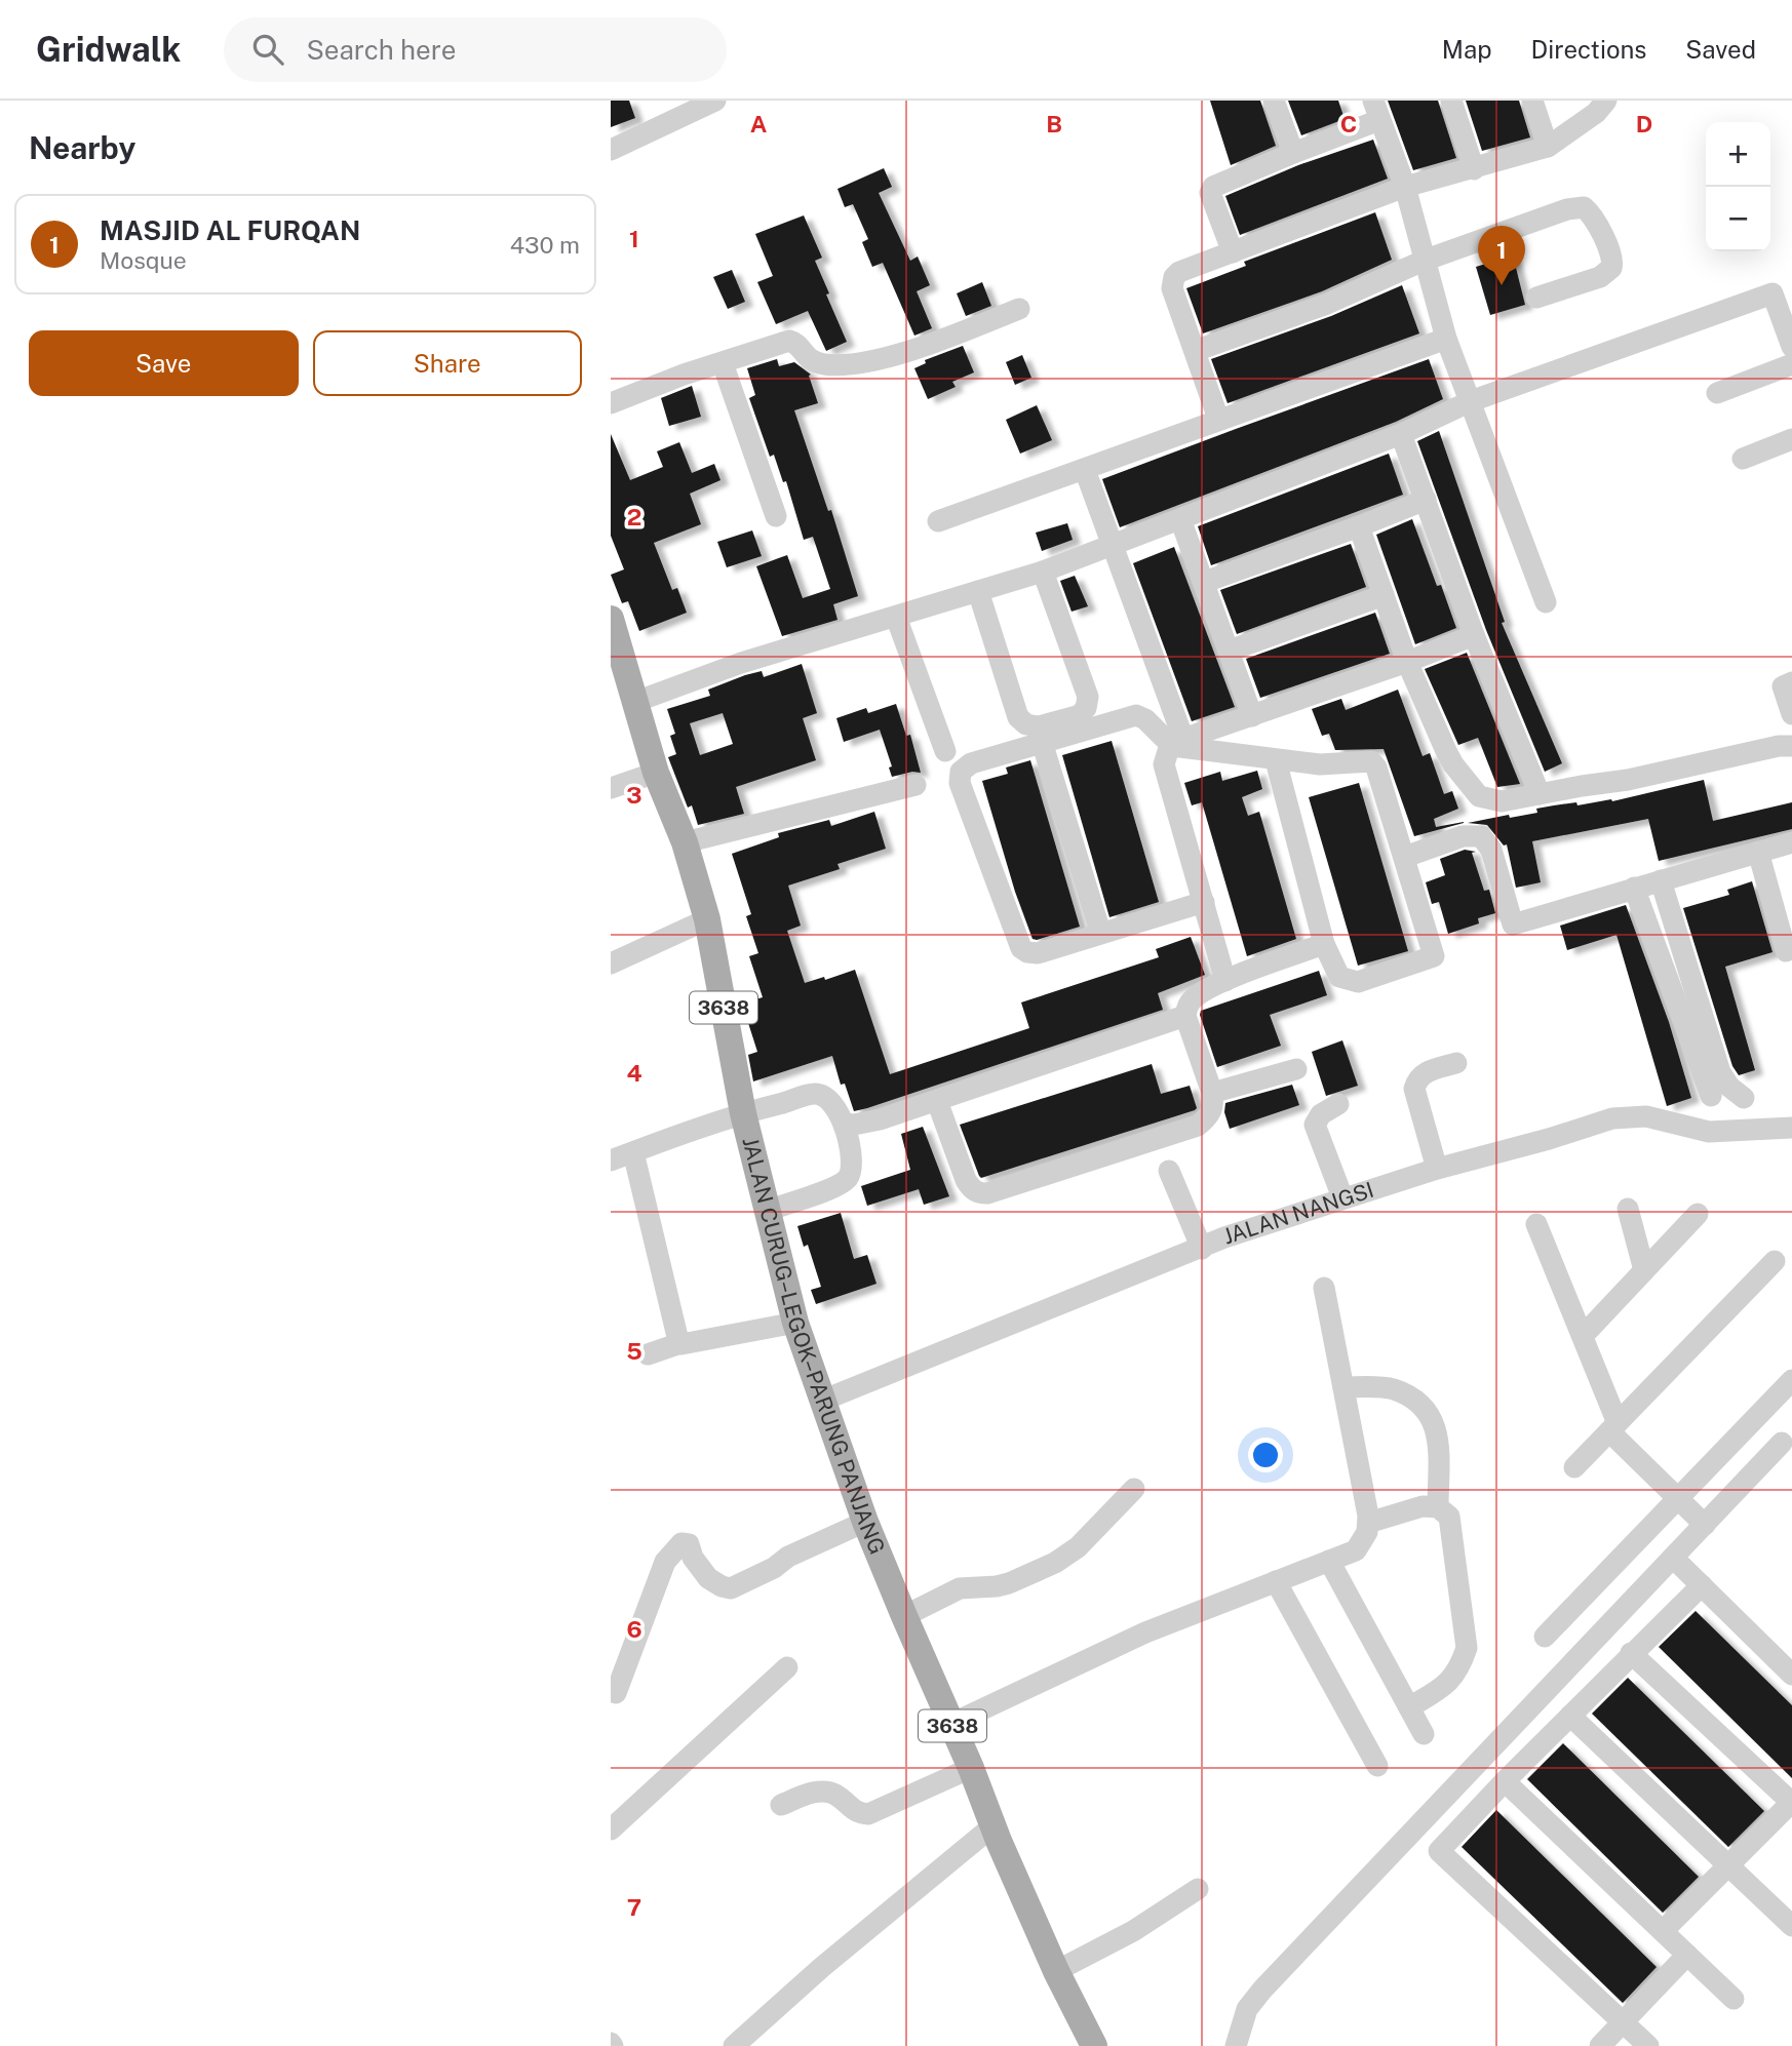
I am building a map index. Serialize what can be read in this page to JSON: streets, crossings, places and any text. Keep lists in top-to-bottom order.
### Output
{
  "streets": {
    "main road": ["3638", "JALAN CURUG–LEGOK–PARUNG PANJANG"],
    "street": ["JALAN NANGSI"]
  },
  "crossings": [
    ["JALAN NANGSI", "JALAN CURUG–LEGOK–PARUNG PANJANG"]
  ],
  "page": {
    "header": "Gridwalk",
    "search": "Search here",
    "nav": ["Map", "Directions", "Saved"],
    "heading": "Nearby",
    "map_buttons": ["+", "−"],
    "list": [
      {
        "mark": "1",
        "name": "MASJID AL FURQAN",
        "note": "Mosque",
        "value": "430 m"
      }
    ],
    "pins": "1",
    "buttons": ["Save", "Share"]
  },
  "grid": {
    "columns": [
      "A",
      "B",
      "C",
      "D"
    ],
    "rows": [
      "1",
      "2",
      "3",
      "4",
      "5",
      "6",
      "7"
    ]
  }
}
